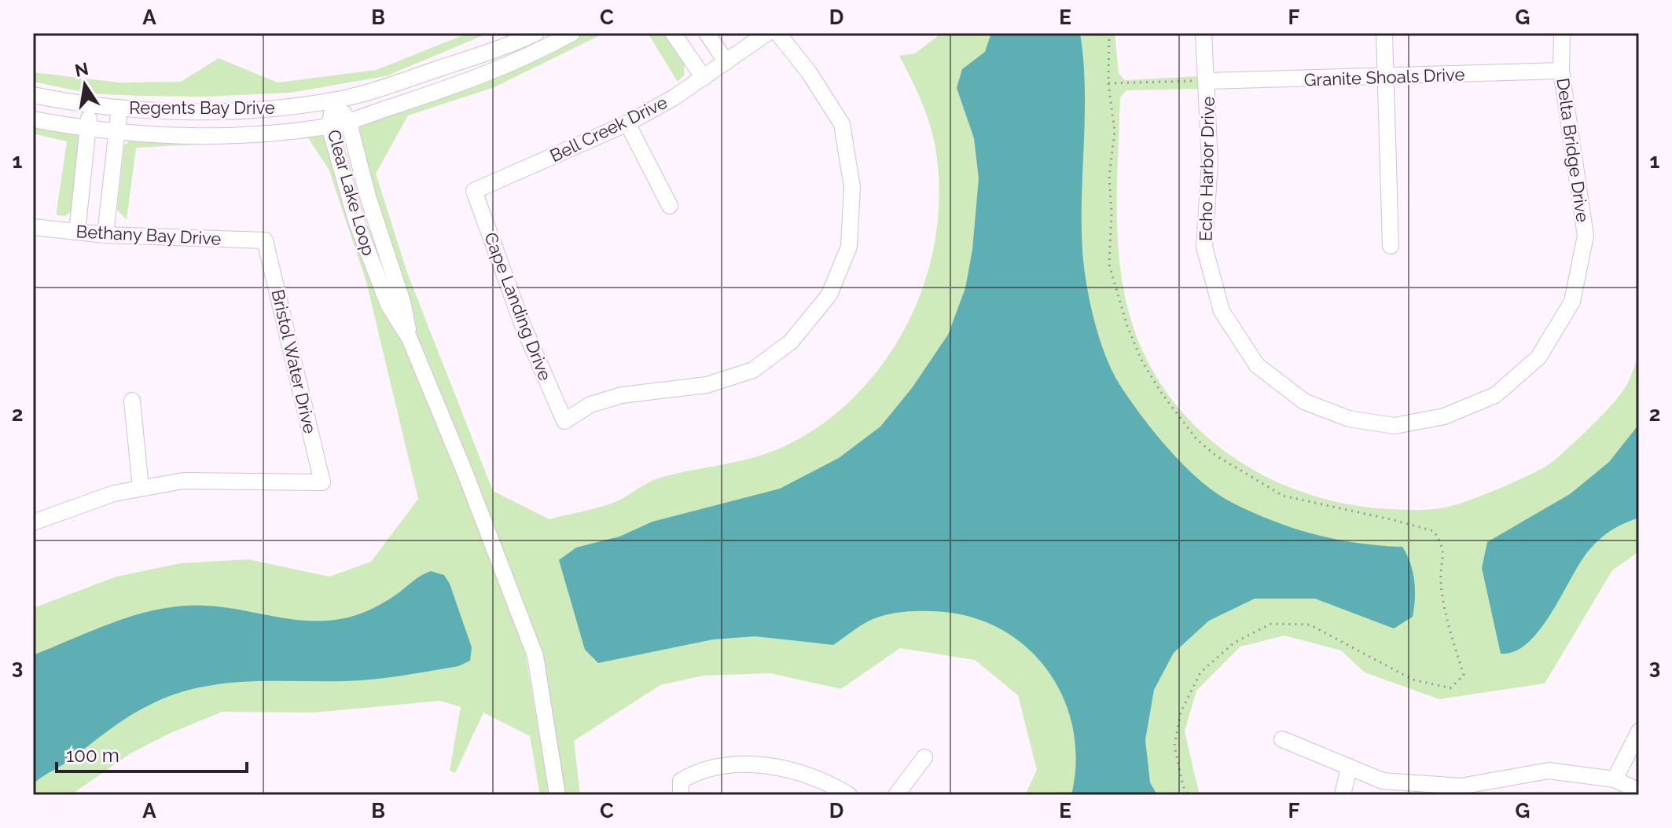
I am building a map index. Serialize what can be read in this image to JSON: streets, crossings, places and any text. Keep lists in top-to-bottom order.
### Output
{
  "streets": {
    "street": [
      "Granite Shoals Drive",
      "Regents Bay Drive",
      "Bell Creek Drive",
      "Delta Bridge Drive",
      "Echo Harbor Drive",
      "Clear Lake Loop",
      "Bethany Bay Drive",
      "Cape Landing Drive",
      "Bristol Water Drive"
    ]
  },
  "crossings": [
    ["Granite Shoals Drive", "Delta Bridge Drive"],
    ["Granite Shoals Drive", "Echo Harbor Drive"],
    ["Regents Bay Drive", "Clear Lake Loop"],
    ["Bell Creek Drive", "Cape Landing Drive"],
    ["Delta Bridge Drive", "Echo Harbor Drive"],
    ["Bethany Bay Drive", "Bristol Water Drive"]
  ],
  "scale_bar": "100 m",
  "north": "top",
  "grid": {
    "columns": [
      "A",
      "B",
      "C",
      "D",
      "E",
      "F",
      "G"
    ],
    "rows": ["1", "2", "3"]
  }
}
